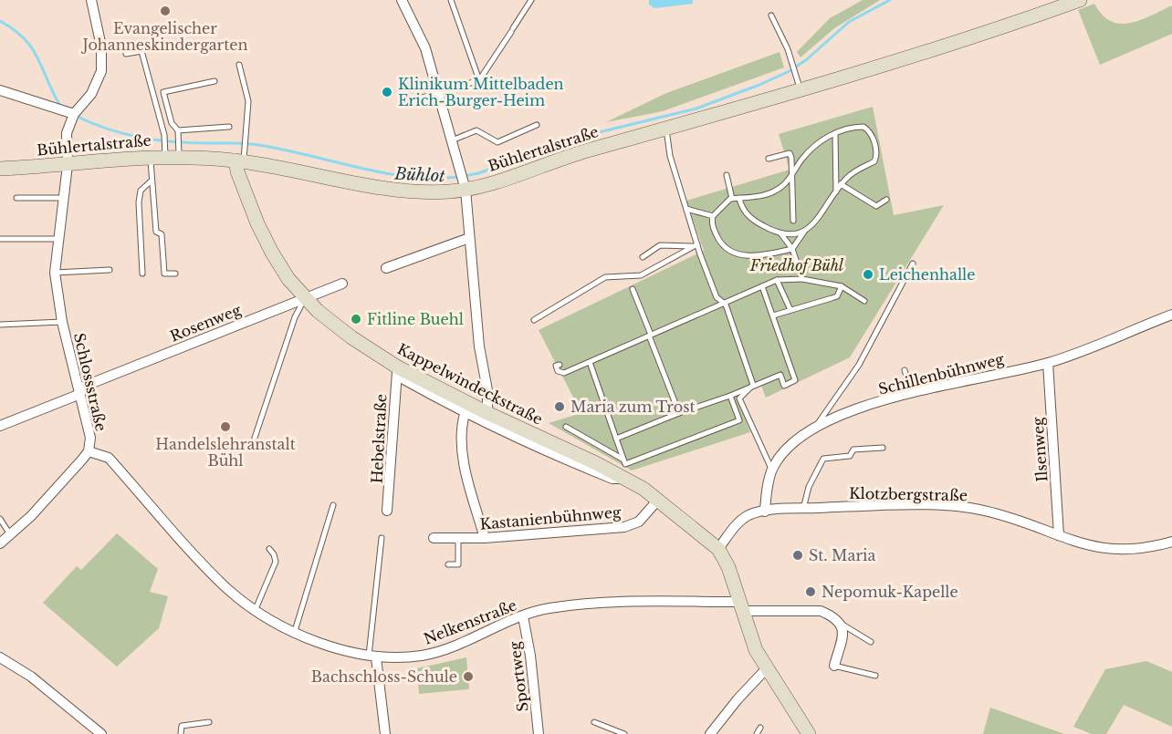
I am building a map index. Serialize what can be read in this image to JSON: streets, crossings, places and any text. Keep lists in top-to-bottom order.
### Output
{
  "streets": {
    "street": [
      "Bühlertalstraße",
      "Rosenweg",
      "Schillenbühnweg",
      "Schlossstraße",
      "Kappelwindeckstraße",
      "Hebelstraße",
      "Ilsenweg",
      "Klotzbergstraße",
      "Kastanienbühnweg",
      "Nelkenstraße",
      "Sportweg"
    ]
  },
  "crossings": [
    ["Bühlertalstraße", "Schlossstraße"],
    ["Bühlertalstraße", "Kappelwindeckstraße"],
    ["Rosenweg", "Schlossstraße"],
    ["Rosenweg", "Kappelwindeckstraße"],
    ["Schillenbühnweg", "Ilsenweg"],
    ["Schillenbühnweg", "Klotzbergstraße"],
    ["Schlossstraße", "Nelkenstraße"],
    ["Kappelwindeckstraße", "Hebelstraße"],
    ["Kappelwindeckstraße", "Klotzbergstraße"],
    ["Kappelwindeckstraße", "Kastanienbühnweg"],
    ["Kappelwindeckstraße", "Nelkenstraße"],
    ["Ilsenweg", "Klotzbergstraße"],
    ["Nelkenstraße", "Sportweg"]
  ],
  "water": ["Bühlot"],
  "parks": ["Friedhof Bühl"],
  "places": [
    "Evangelischer Johanneskindergarten",
    "Klinikum Mittelbaden Erich-Burger-Heim",
    "Leichenhalle",
    "Fitline Buehl",
    "Maria zum Trost",
    "Handelslehranstalt Bühl",
    "St. Maria",
    "Nepomuk-Kapelle",
    "Bachschloss-Schule"
  ]
}
